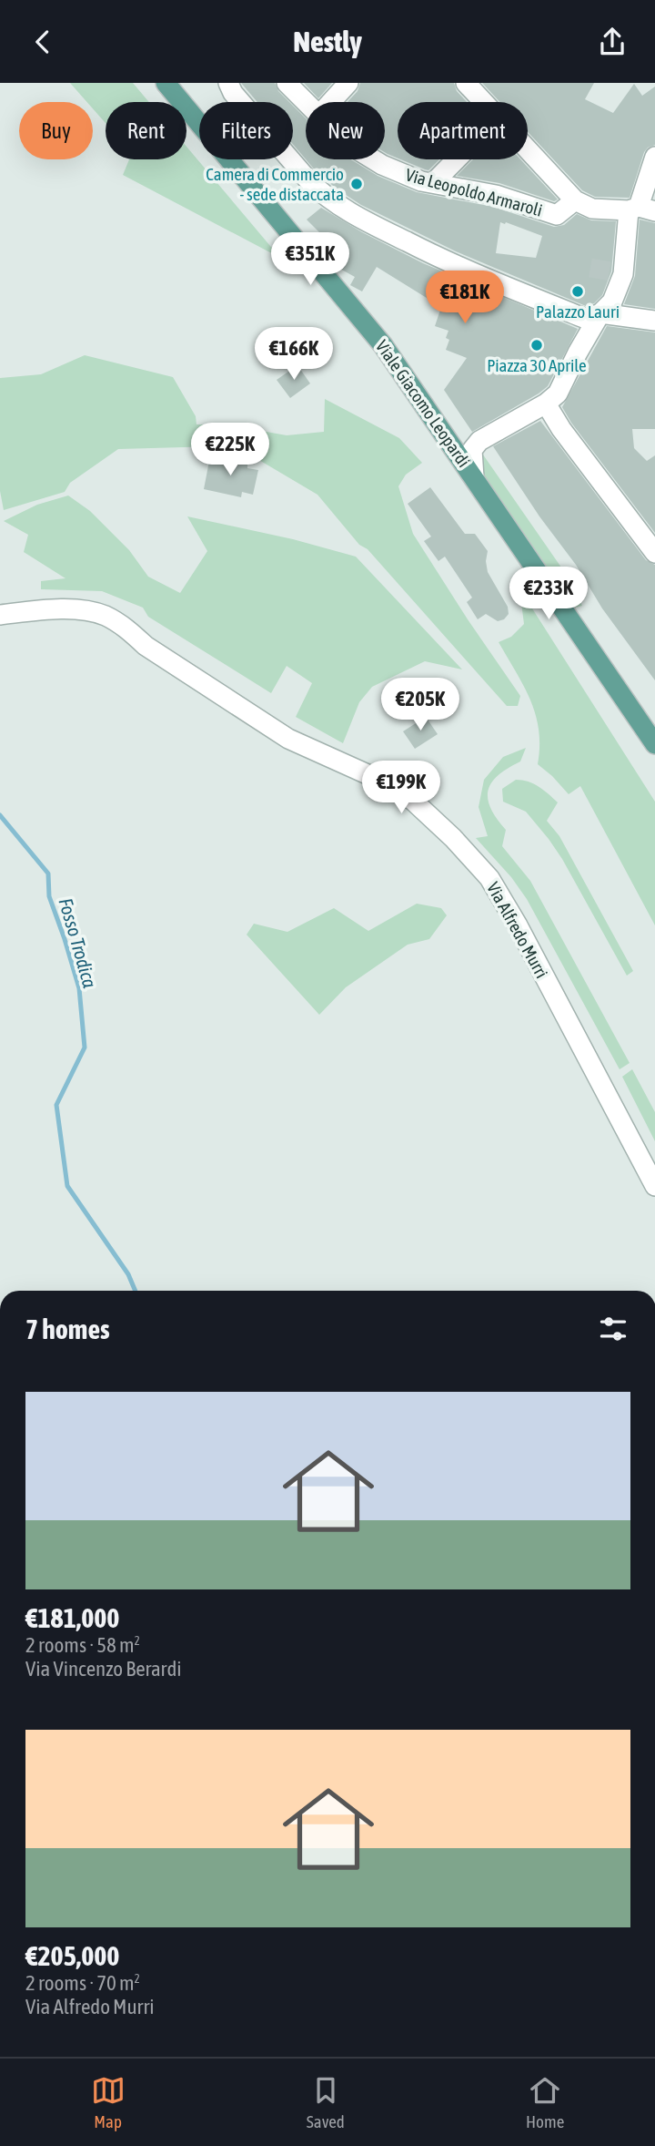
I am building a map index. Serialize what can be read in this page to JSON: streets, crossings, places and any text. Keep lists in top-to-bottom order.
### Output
{
  "streets": {
    "main road": ["Viale Giacomo Leopardi"],
    "street": ["Via Leopoldo Armaroli", "Via Alfredo Murri"]
  },
  "water": ["Fosso Trodica"],
  "places": ["Camera di Commercio - sede distaccata", "Palazzo Lauri", "Piazza 30 Aprile"],
  "page": {
    "header": "Nestly",
    "chip": [
      "Buy",
      "Rent",
      "Filters",
      "New",
      "Apartment"
    ],
    "price": [
      "€351K",
      "€181K",
      "€166K",
      "€225K",
      "€233K",
      "€205K",
      "€199K"
    ],
    "heading": "7 homes",
    "list": [
      {
        "name": "€181,000",
        "note": "2 rooms · 58 m² · Via Vincenzo Berardi"
      },
      {
        "name": "€205,000",
        "note": "2 rooms · 70 m² · Via Alfredo Murri"
      }
    ],
    "tabs": ["Map", "Saved", "Home"]
  }
}
